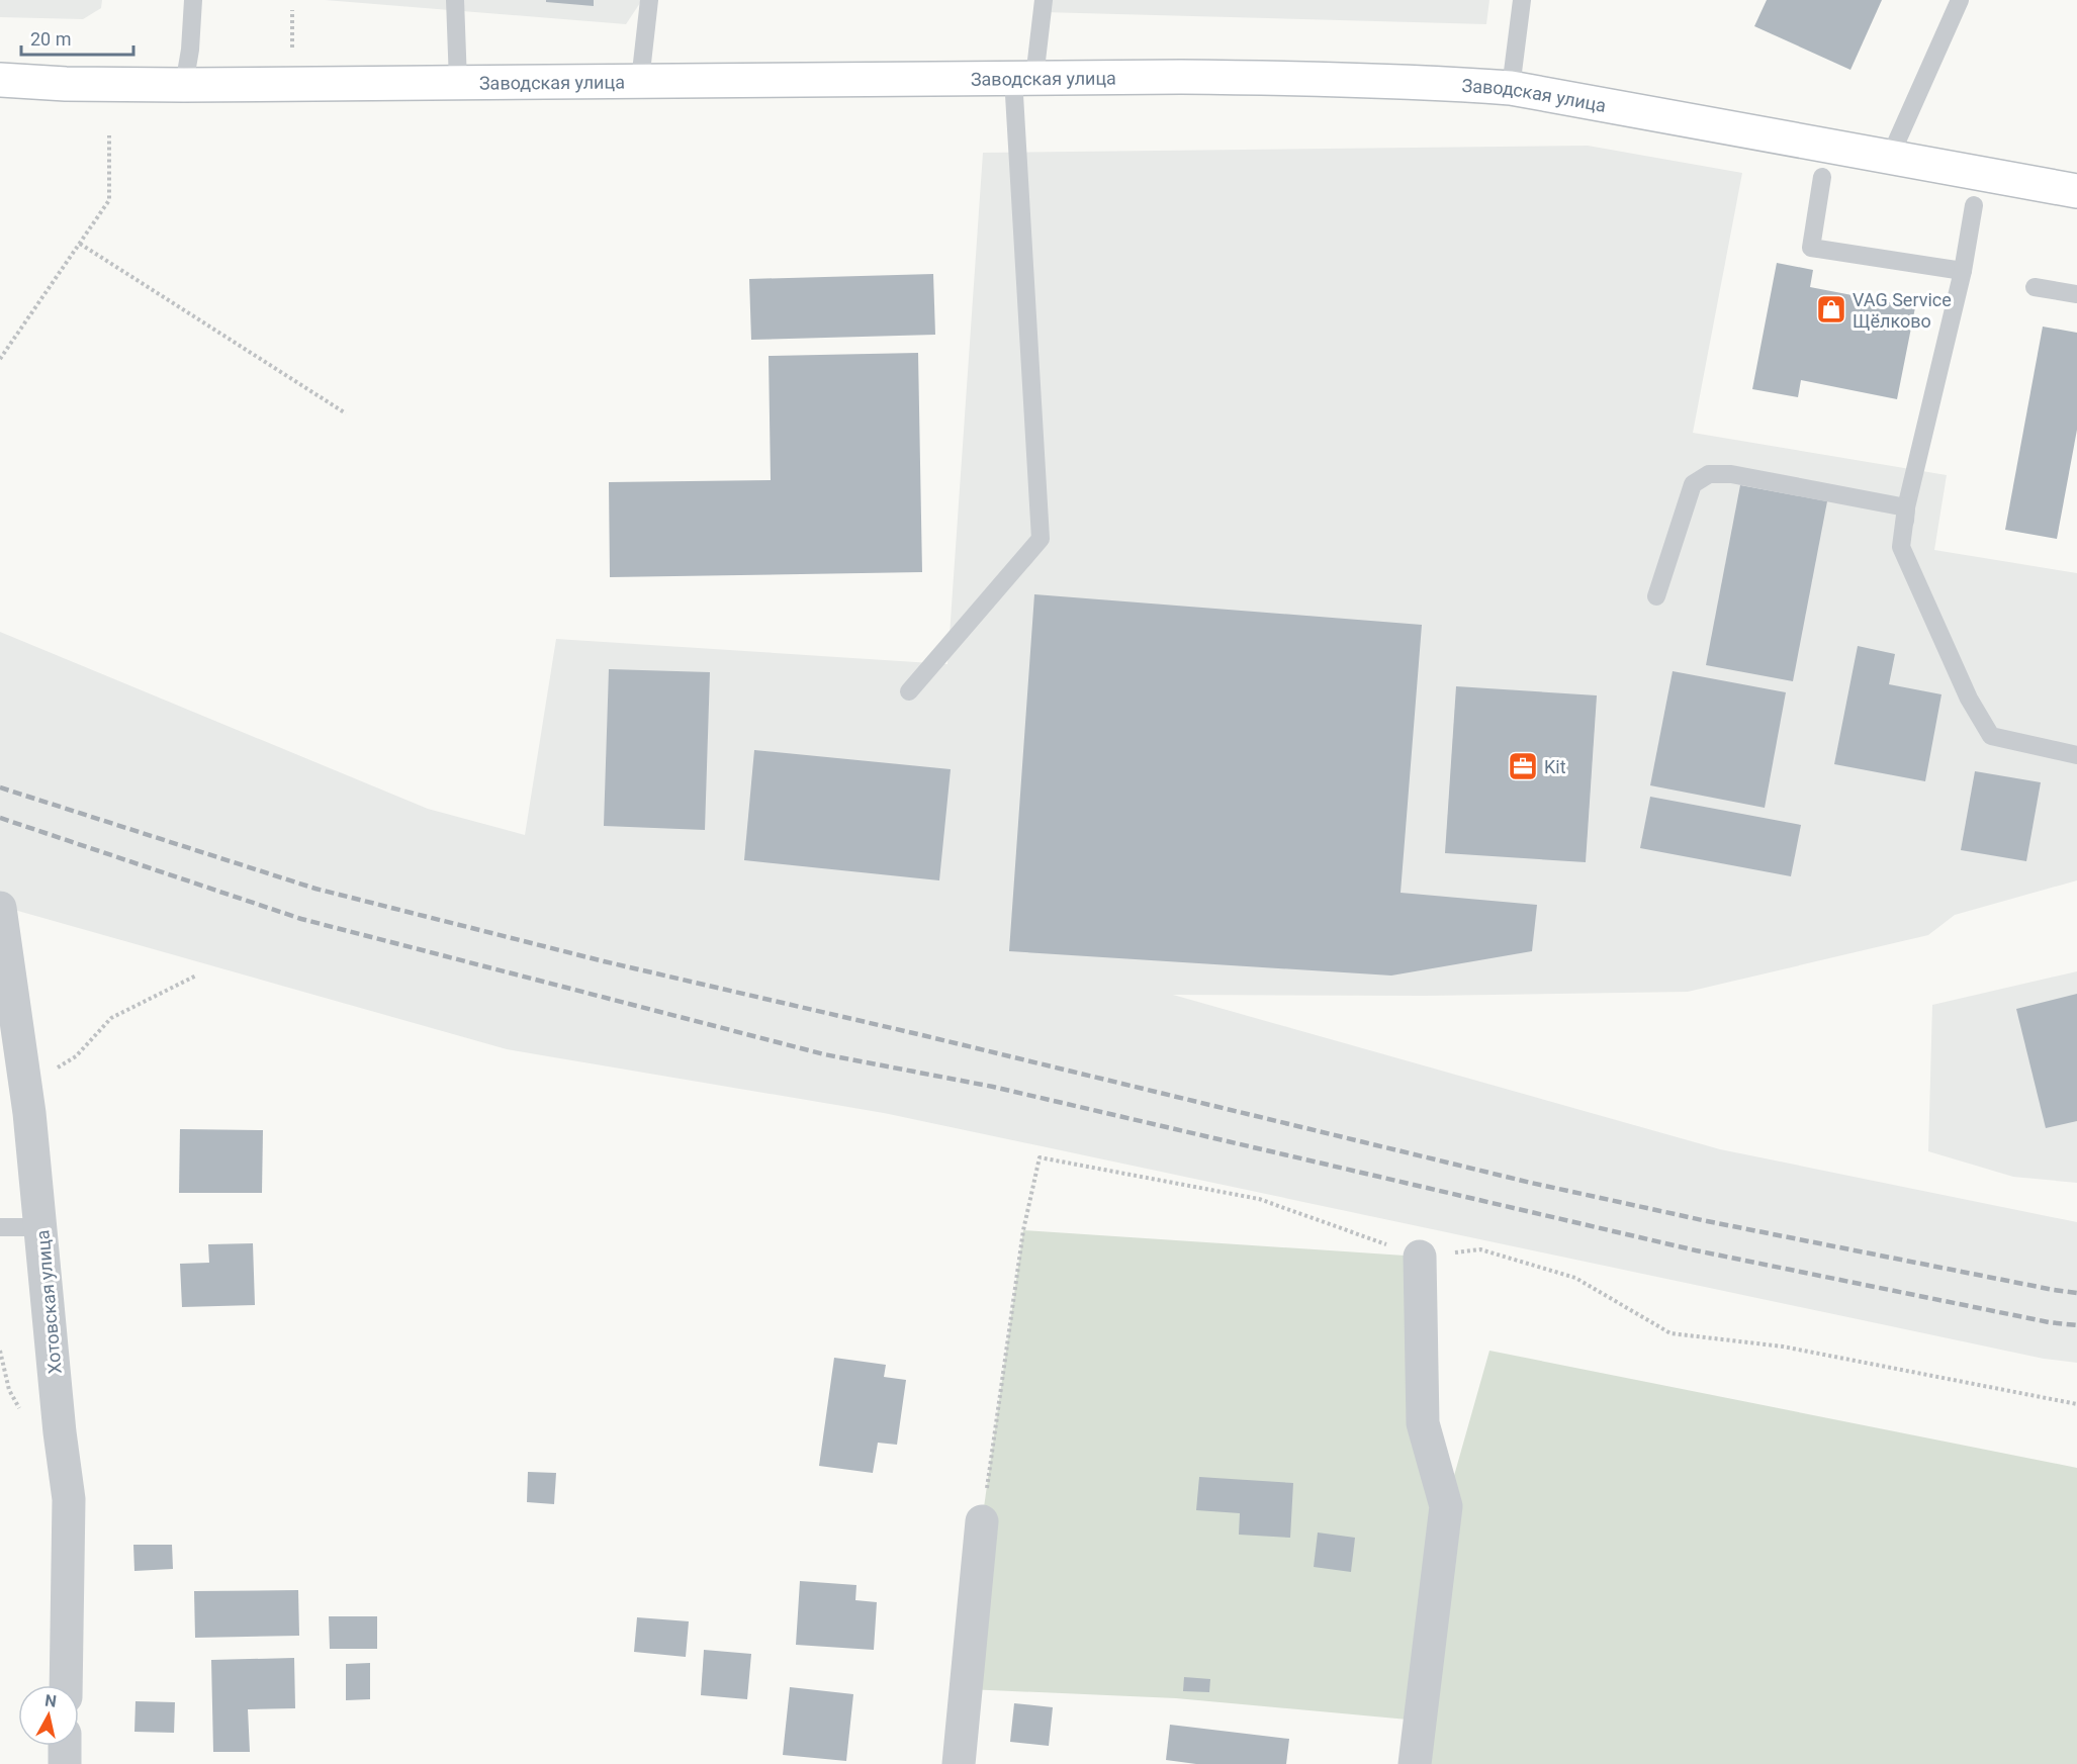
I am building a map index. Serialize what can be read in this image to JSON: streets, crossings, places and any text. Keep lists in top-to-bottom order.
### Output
{
  "streets": {
    "main road": ["Заводская улица"],
    "street": ["Хотовская улица"]
  },
  "places": {
    "shop": ["VAG Service Щёлково"],
    "office": ["Kit"]
  },
  "scale_bar": "20 m",
  "north": "top"
}
